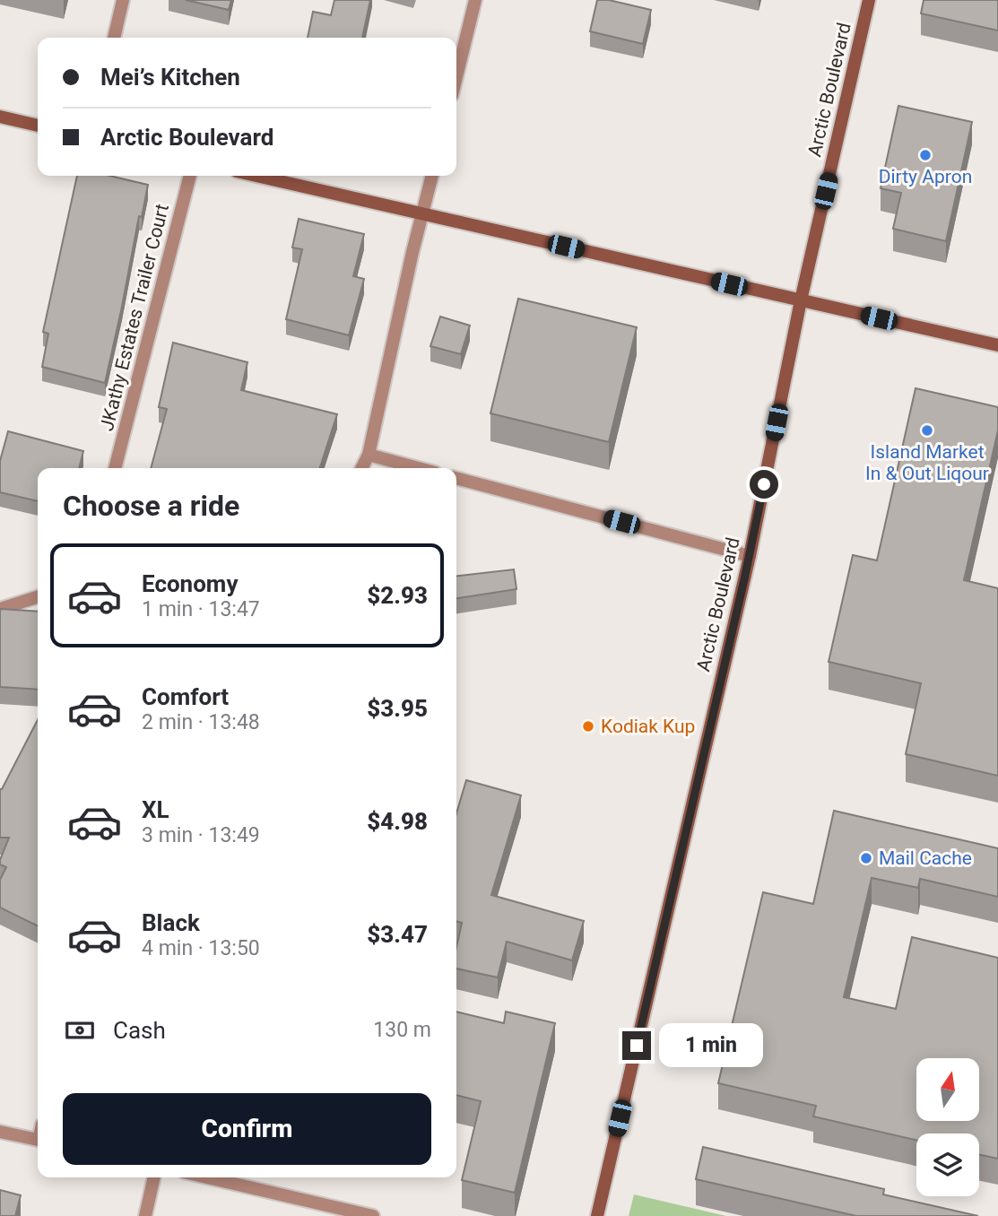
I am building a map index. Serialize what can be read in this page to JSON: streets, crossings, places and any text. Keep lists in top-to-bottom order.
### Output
{
  "streets": {
    "main road": ["Arctic Boulevard"],
    "street": ["JKathy Estates Trailer Court"]
  },
  "places": [
    "Dirty Apron",
    "Island Market In & Out Liqour",
    "Kodiak Kup",
    "Mail Cache"
  ],
  "north": "top",
  "page": {
    "banner": ["Mei’s Kitchen", "Arctic Boulevard"],
    "heading": "Choose a ride",
    "list": [
      {
        "name": "Economy",
        "note": "1 min · 13:47",
        "value": "$2.93"
      },
      {
        "name": "Comfort",
        "note": "2 min · 13:48",
        "value": "$3.95"
      },
      {
        "name": "XL",
        "note": "3 min · 13:49",
        "value": "$4.98"
      },
      {
        "name": "Black",
        "note": "4 min · 13:50",
        "value": "$3.47"
      }
    ],
    "pay": ["Cash", "130 m"],
    "bubble": "1 min",
    "buttons": "Confirm"
  }
}
